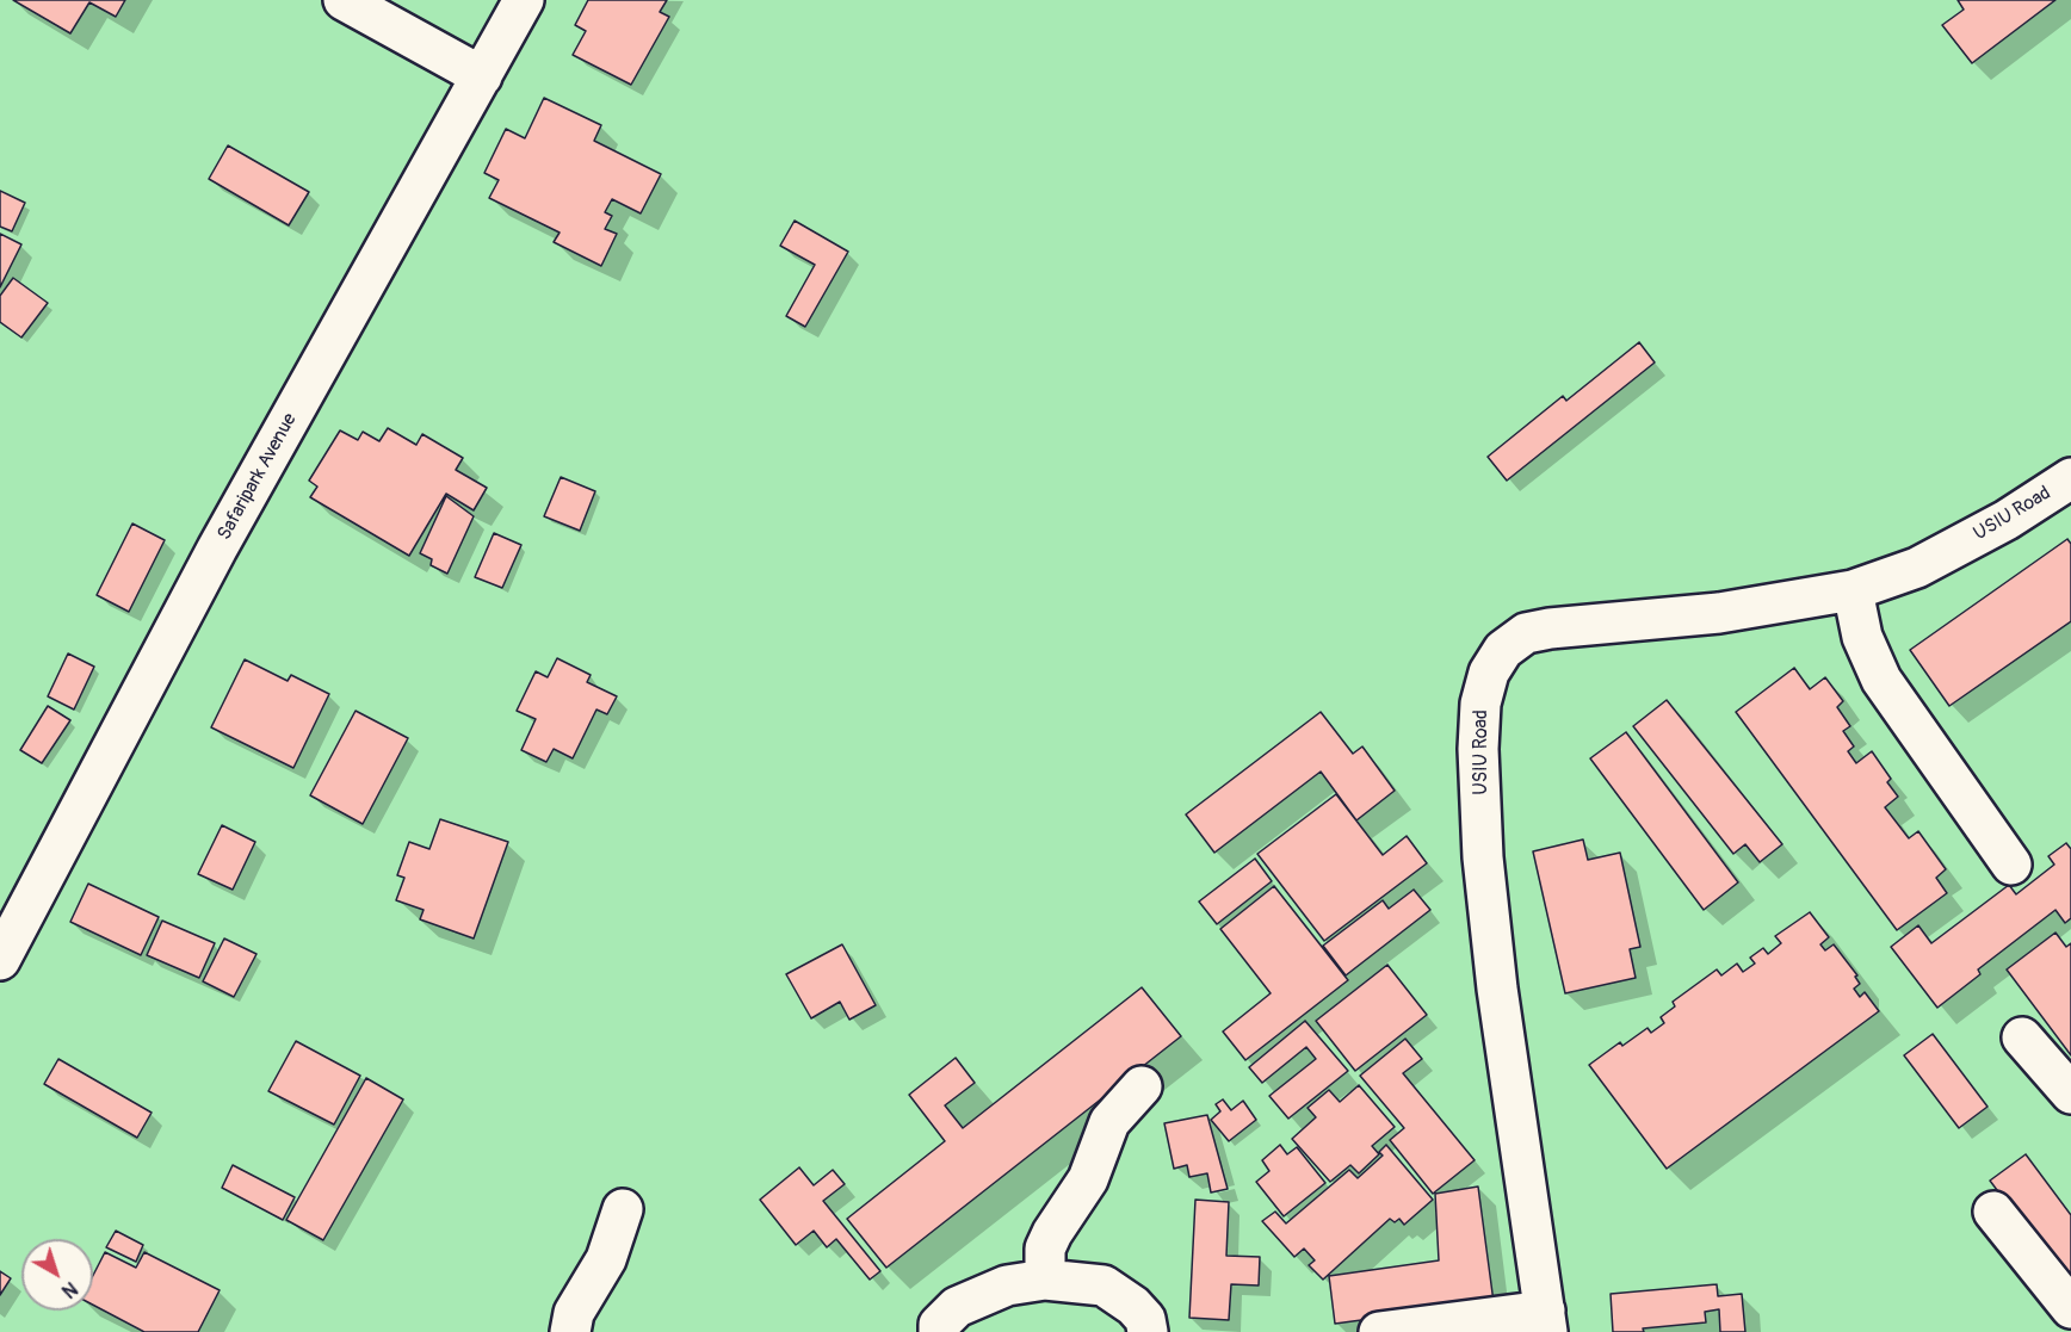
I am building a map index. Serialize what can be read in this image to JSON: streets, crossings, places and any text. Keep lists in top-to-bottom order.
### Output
{
  "streets": {
    "street": ["Safaripark Avenue", "USIU Road"]
  },
  "north": "bottom right"
}
